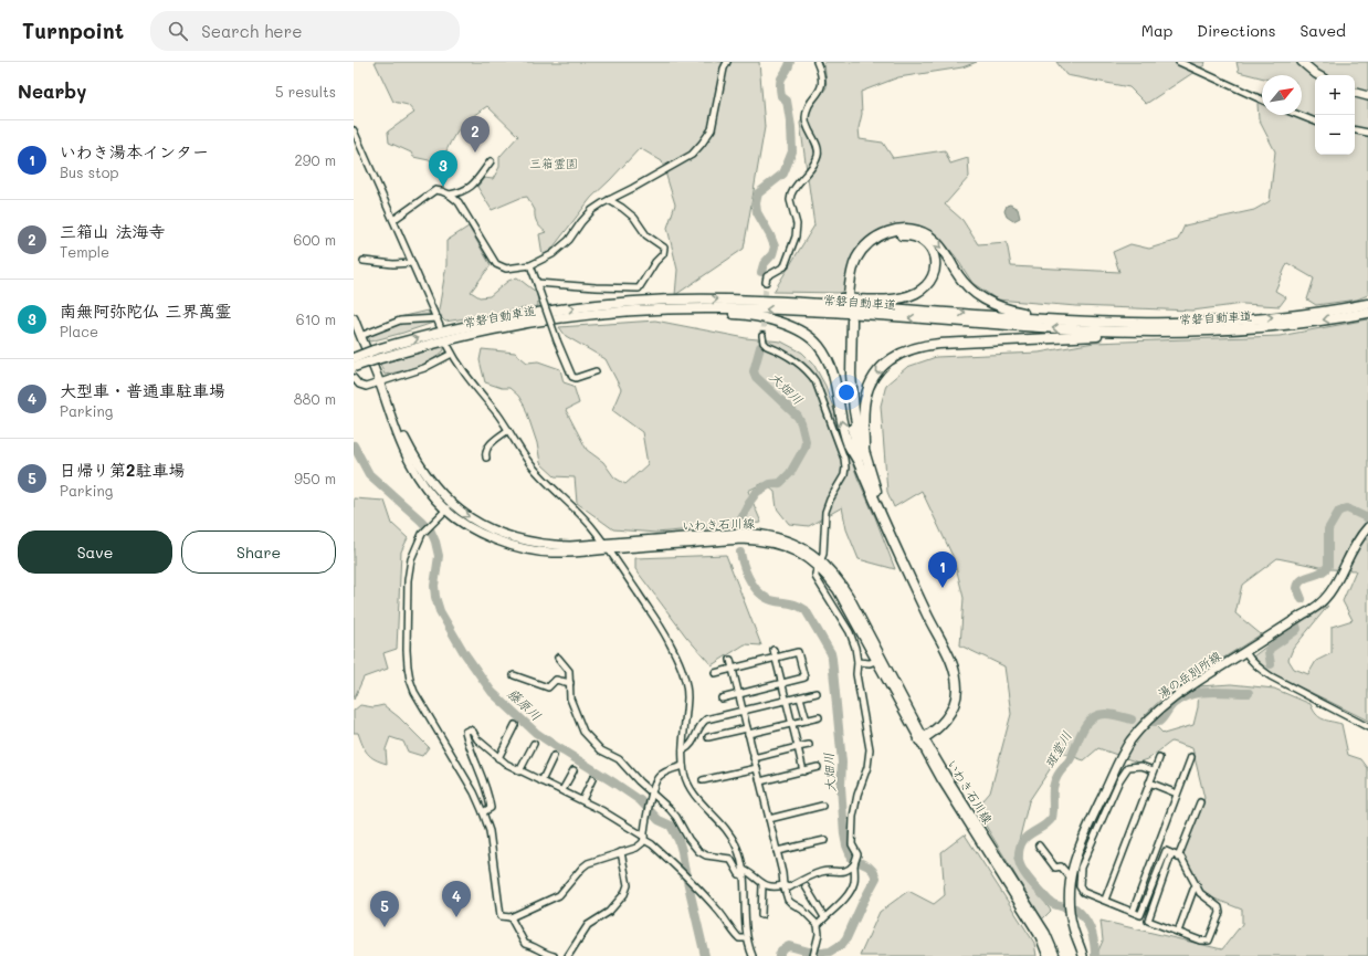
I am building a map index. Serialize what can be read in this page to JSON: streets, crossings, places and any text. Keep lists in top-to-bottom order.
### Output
{
  "streets": {
    "highway": ["常磐自動車道"],
    "main road": ["いわき石川線", "湯の岳別所線"]
  },
  "water": ["大畑川", "藤原川", "斑堂川"],
  "parks": ["三箱霊園"],
  "north": "top right",
  "page": {
    "header": "Turnpoint",
    "search": "Search here",
    "nav": ["Map", "Directions", "Saved"],
    "heading": ["Nearby", "5 results"],
    "map_buttons": ["+", "−"],
    "pins": [
      "2",
      "3",
      "1",
      "4",
      "5"
    ],
    "list": [
      {
        "mark": "1",
        "name": "いわき湯本インター",
        "note": "Bus stop",
        "value": "290 m"
      },
      {
        "mark": "2",
        "name": "三箱山 法海寺",
        "note": "Temple",
        "value": "600 m"
      },
      {
        "mark": "3",
        "name": "南無阿弥陀仏 三界萬霊",
        "note": "Place",
        "value": "610 m"
      },
      {
        "mark": "4",
        "name": "大型車・普通車駐車場",
        "note": "Parking",
        "value": "880 m"
      },
      {
        "mark": "5",
        "name": "日帰り第2駐車場",
        "note": "Parking",
        "value": "950 m"
      }
    ],
    "buttons": ["Save", "Share"]
  }
}
